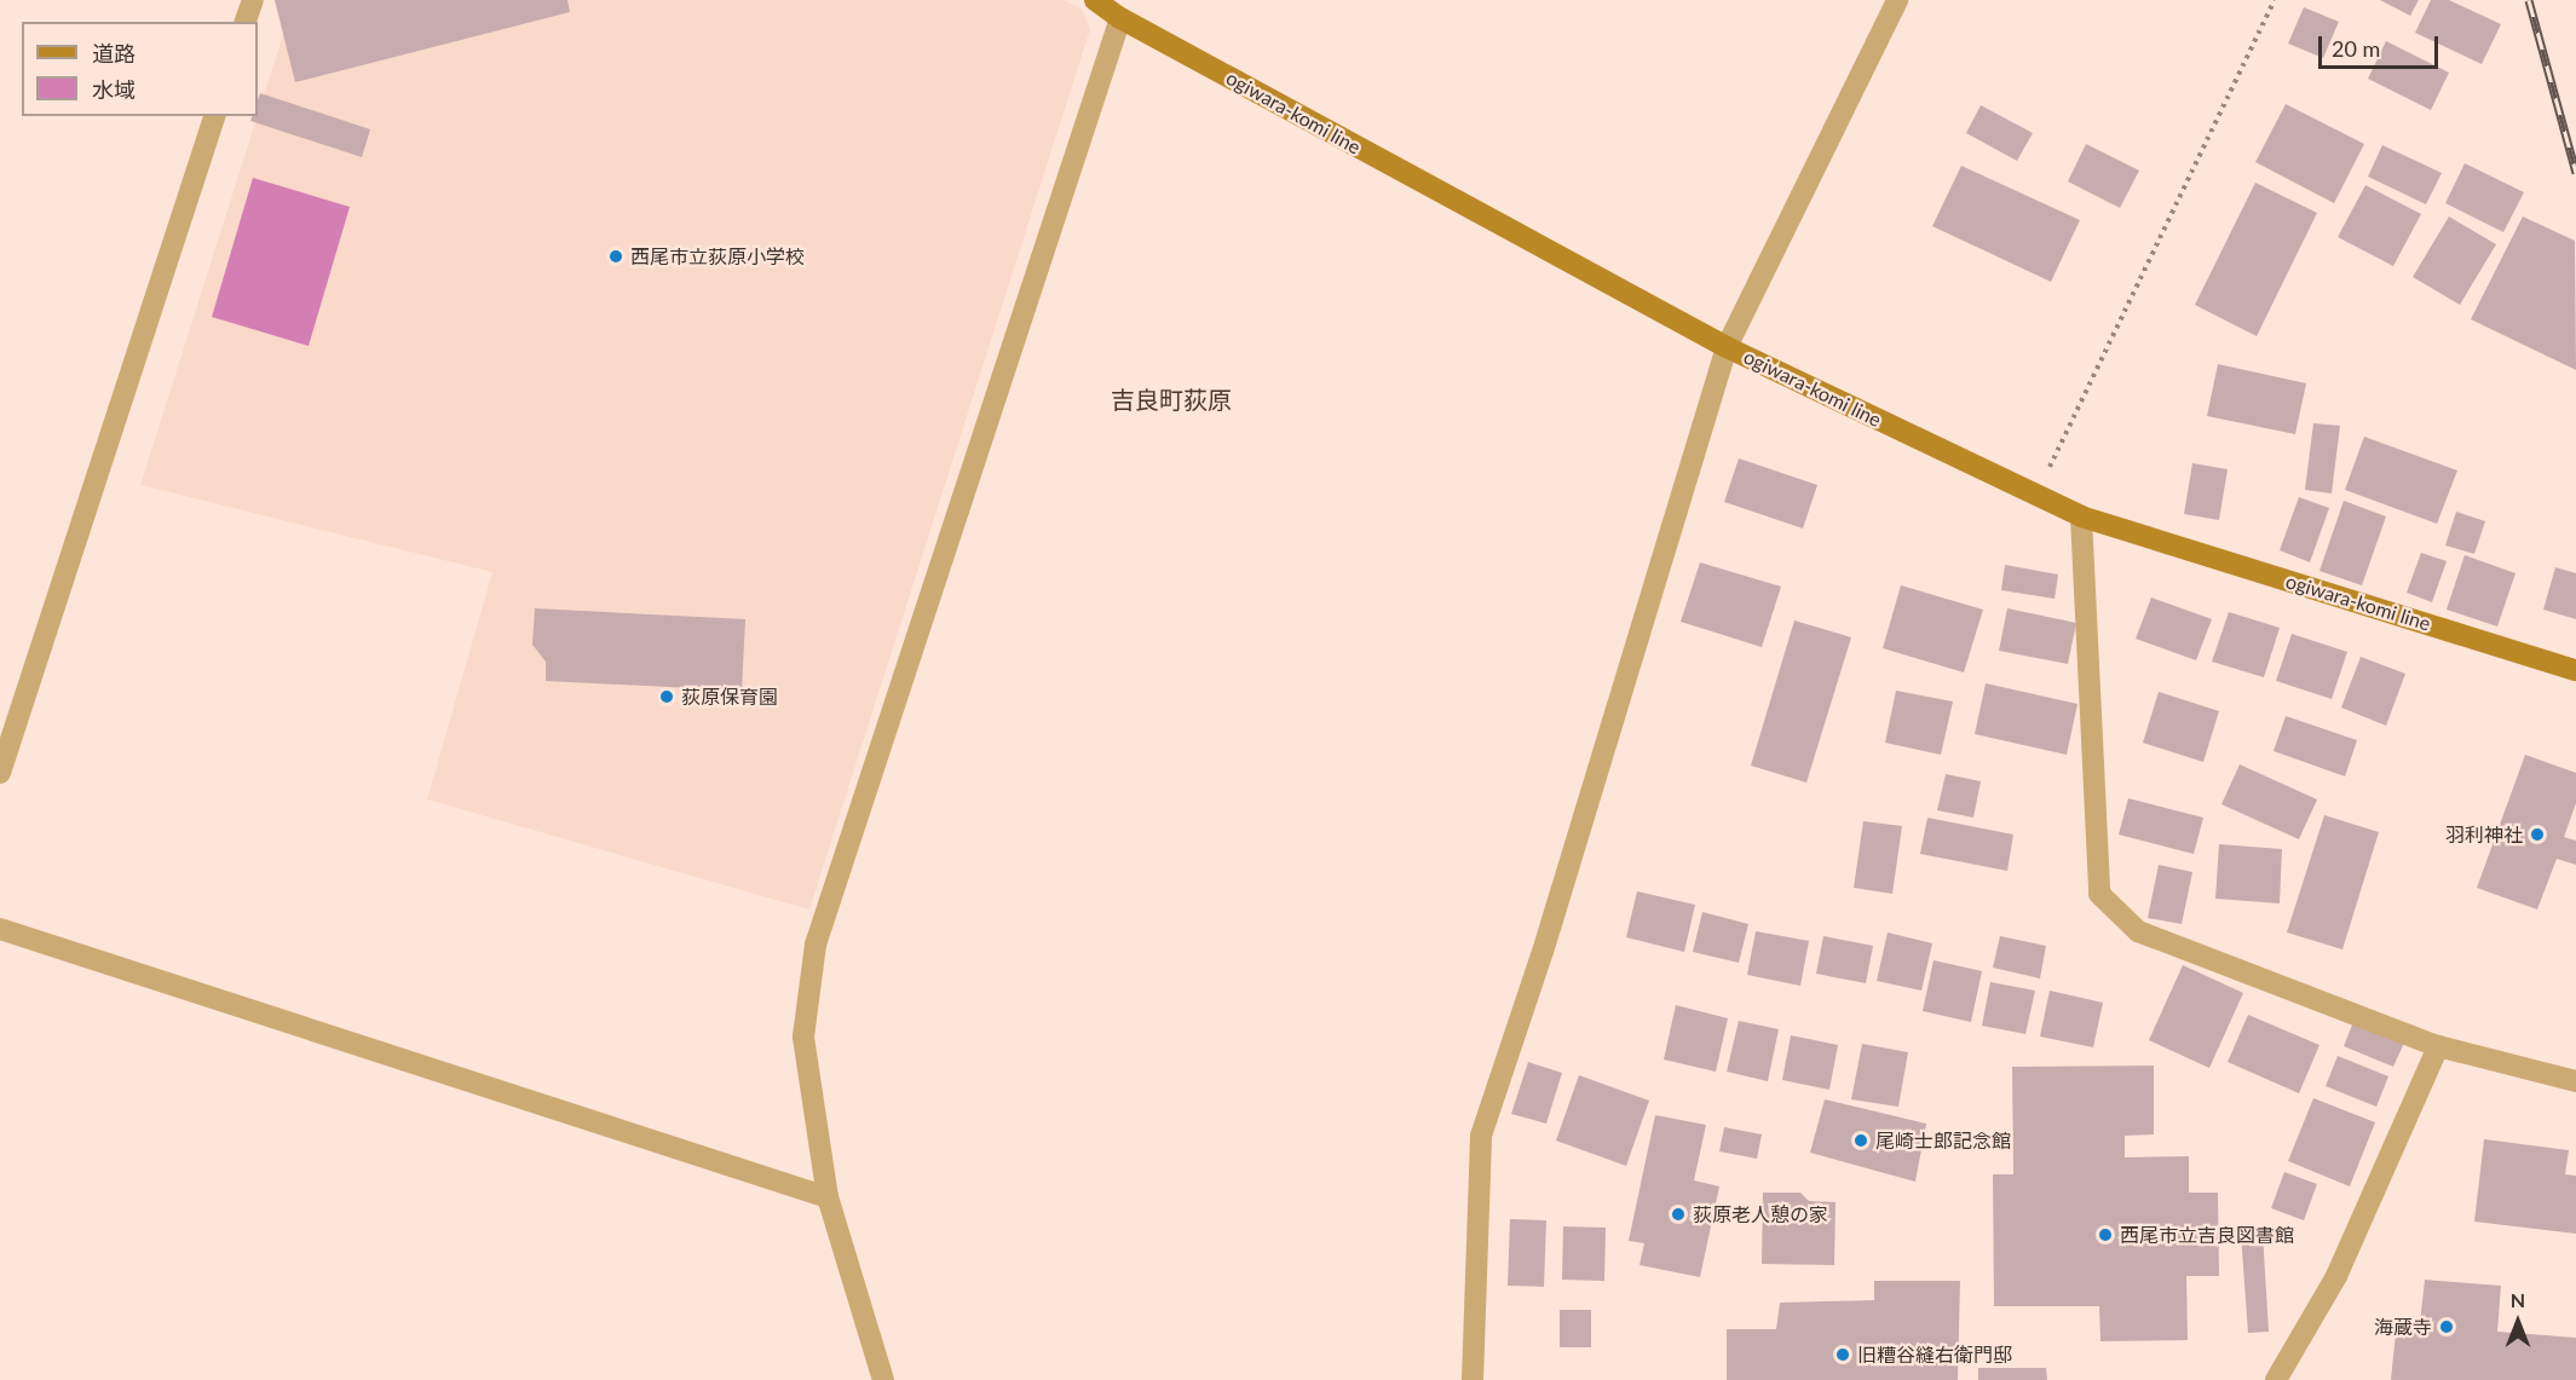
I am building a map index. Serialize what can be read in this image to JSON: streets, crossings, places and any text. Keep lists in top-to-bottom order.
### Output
{
  "streets": {
    "main road": ["ogiwara-komi line"]
  },
  "districts": ["吉良町荻原"],
  "places": [
    "西尾市立荻原小学校",
    "荻原保育園",
    "羽利神社",
    "尾崎士郎記念館",
    "荻原老人憩の家",
    "西尾市立吉良図書館",
    "海蔵寺",
    "旧糟谷縫右衛門邸"
  ],
  "legend": ["道路", "水域"],
  "scale_bar": "20 m",
  "north": "top"
}
